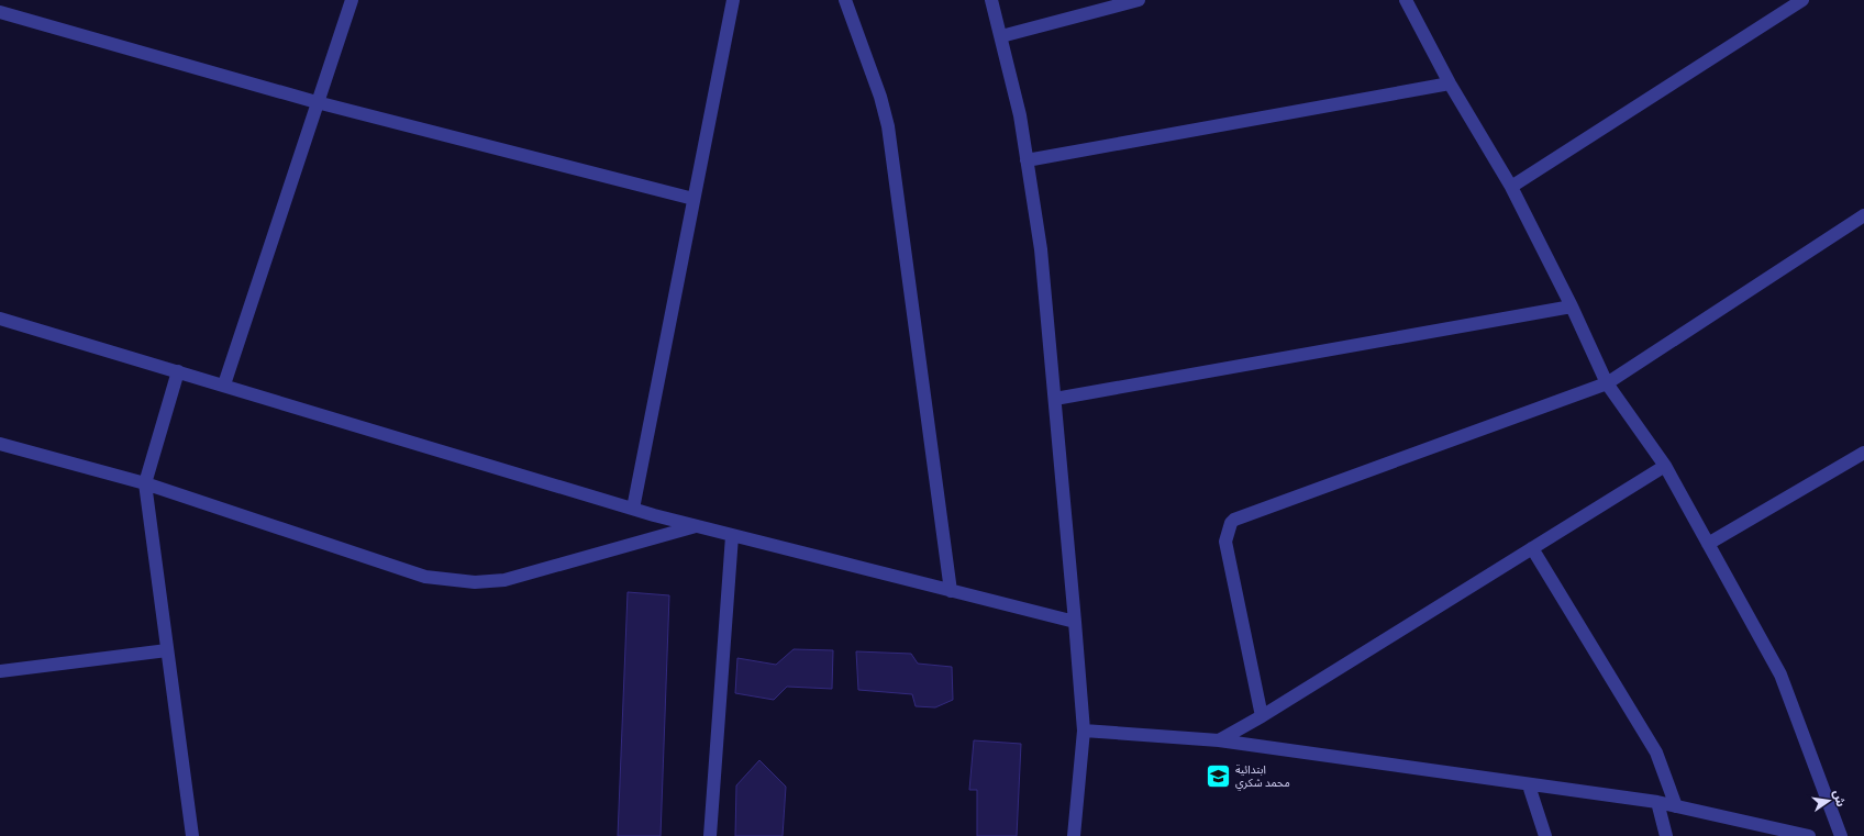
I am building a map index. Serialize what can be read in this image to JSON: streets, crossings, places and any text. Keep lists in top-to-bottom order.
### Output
{
  "places": {
    "school or university": ["ابتدائية محمد شكري"]
  },
  "north": "right"
}
